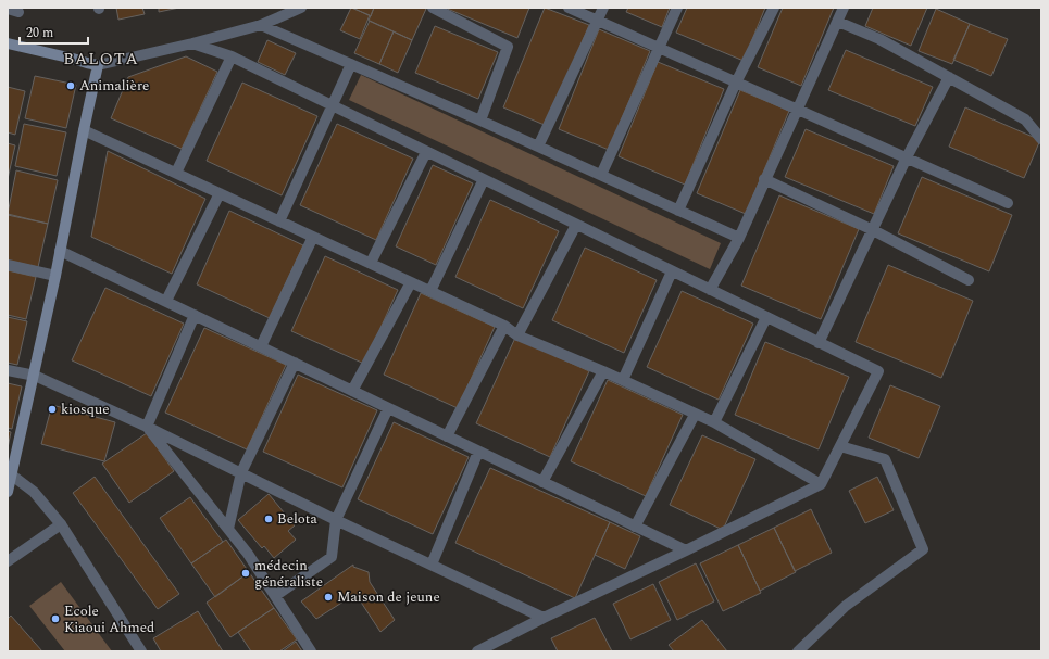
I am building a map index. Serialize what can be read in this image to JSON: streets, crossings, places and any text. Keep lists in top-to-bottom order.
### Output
{
  "districts": ["BALOTA"],
  "places": [
    "Animalière",
    "kiosque",
    "Belota",
    "médecin généraliste",
    "Maison de jeune",
    "Ecole Kiaoui Ahmed"
  ],
  "scale_bar": "20 m"
}
